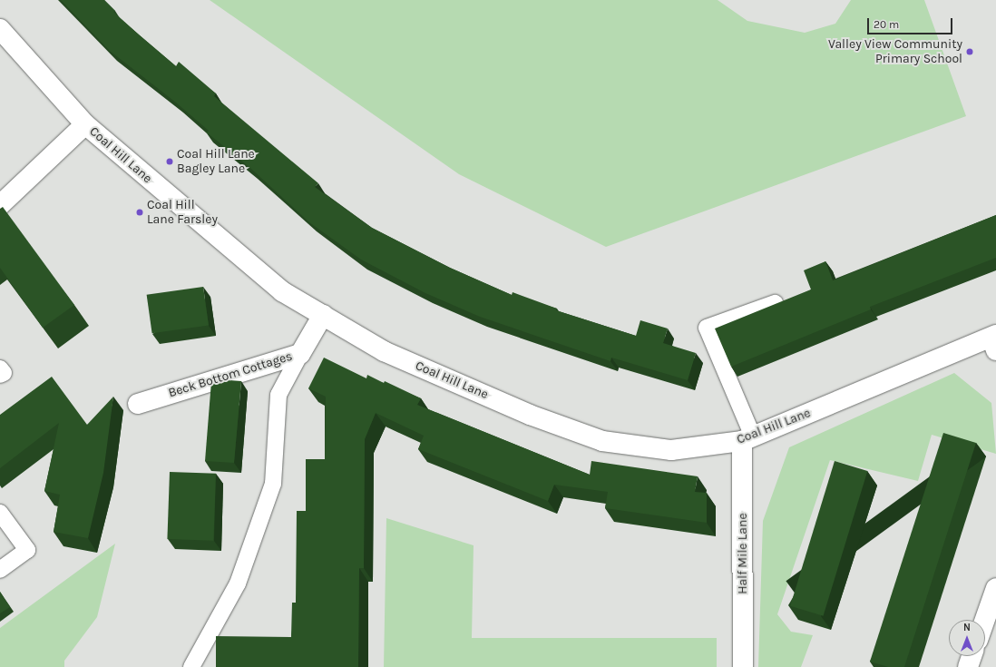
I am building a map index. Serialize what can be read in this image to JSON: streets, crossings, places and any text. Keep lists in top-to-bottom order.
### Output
{
  "streets": {
    "street": ["Coal Hill Lane", "Beck Bottom Cottages", "Half Mile Lane"]
  },
  "crossings": [
    ["Coal Hill Lane", "Beck Bottom Cottages"],
    ["Coal Hill Lane", "Half Mile Lane"]
  ],
  "places": ["Valley View Community Primary School", "Coal Hill Lane Bagley Lane", "Coal Hill Lane Farsley"],
  "scale_bar": "20 m",
  "north": "top"
}
